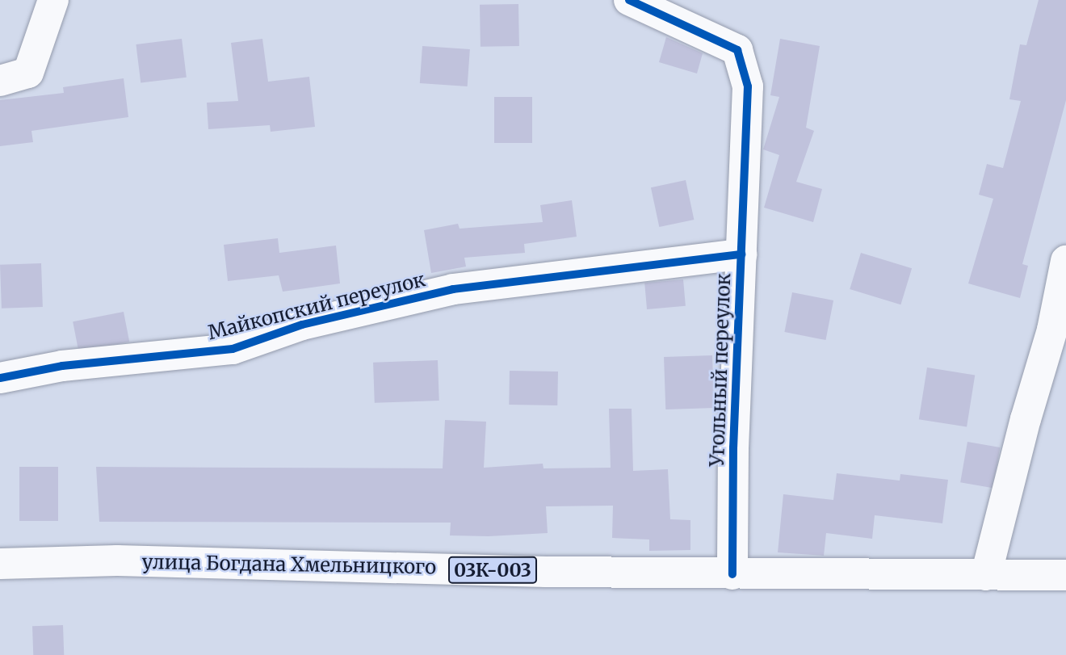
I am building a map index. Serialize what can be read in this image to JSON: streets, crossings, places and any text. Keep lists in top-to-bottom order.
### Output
{
  "streets": {
    "street": [
      "Майкопский переулок",
      "Угольный переулок",
      "улица Богдана Хмельницкого",
      "03К-003"
    ]
  },
  "crossings": [
    ["Майкопский переулок", "Угольный переулок"],
    ["Угольный переулок", "улица Богдана Хмельницкого"],
    ["улица Богдана Хмельницкого", "03К-003"]
  ]
}
